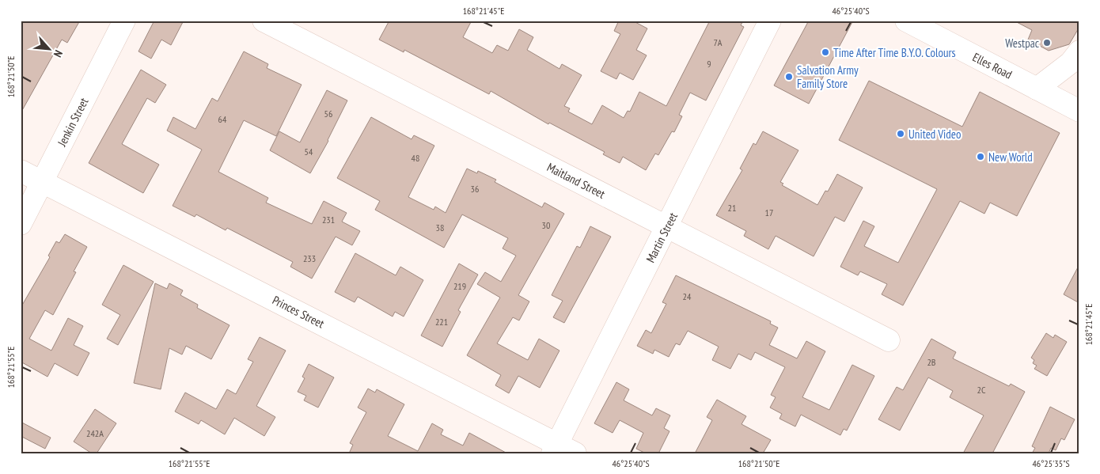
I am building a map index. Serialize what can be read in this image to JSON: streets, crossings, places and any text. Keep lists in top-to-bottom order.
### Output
{
  "streets": {
    "street": [
      "Elles Road",
      "Jenkin Street",
      "Maitland Street",
      "Martin Street",
      "Princes Street"
    ]
  },
  "crossings": [
    ["Jenkin Street", "Princes Street"],
    ["Maitland Street", "Martin Street"],
    ["Martin Street", "Princes Street"]
  ],
  "places": [
    "Westpac",
    "Time After Time B.Y.O. Colours",
    "Salvation Army Family Store",
    "United Video",
    "New World"
  ],
  "house_numbers": [
    "7A",
    "9",
    "56",
    "64",
    "54",
    "48",
    "36",
    "21",
    "17",
    "231",
    "30",
    "38",
    "233",
    "219",
    "24",
    "221",
    "2B",
    "2C",
    "242A"
  ],
  "north": "bottom right",
  "coordinates": [
    "168°21'45\"E",
    "46°25'40\"S",
    "168°21'50\"E",
    "168°21'55\"E",
    "46°25'35\"S"
  ]
}
